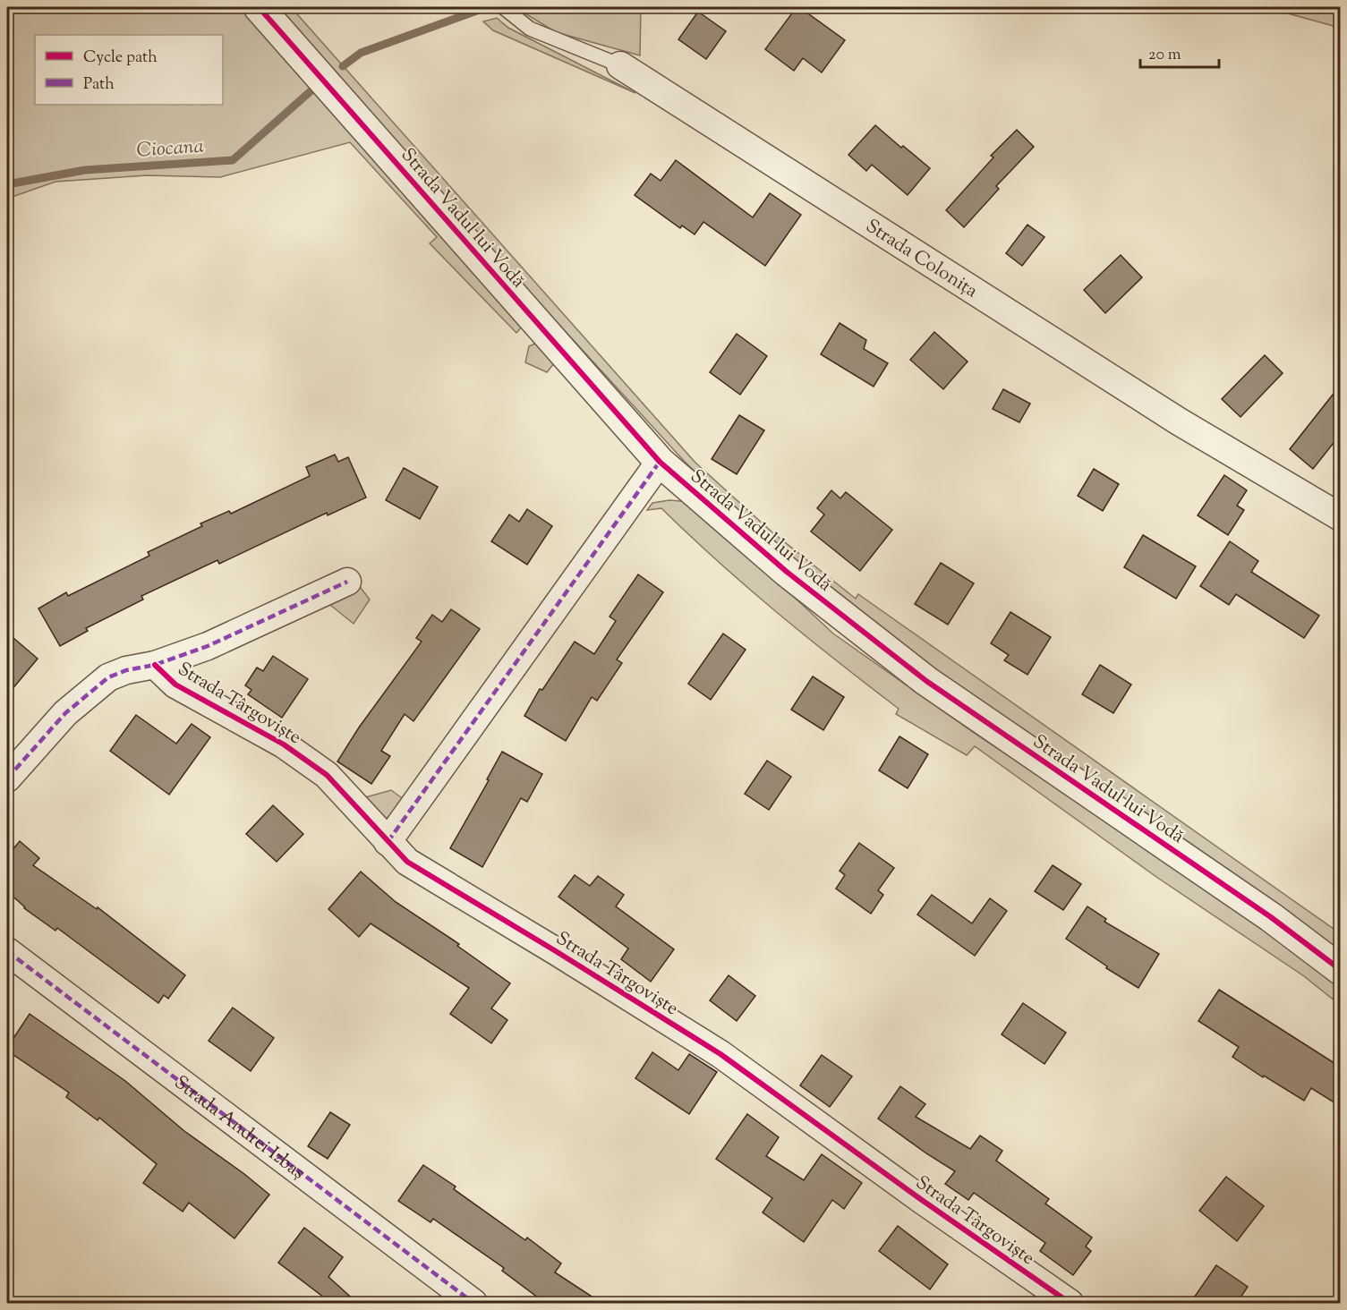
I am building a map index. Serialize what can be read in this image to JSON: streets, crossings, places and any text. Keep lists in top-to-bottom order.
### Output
{
  "streets": {
    "street": [
      "Strada Vadul lui Vodă",
      "Strada Colonița",
      "Strada Târgoviște",
      "Strada Andrei Izbaș"
    ]
  },
  "water": ["Ciocana"],
  "legend": ["Cycle path", "Path"],
  "scale_bar": "20 m"
}
